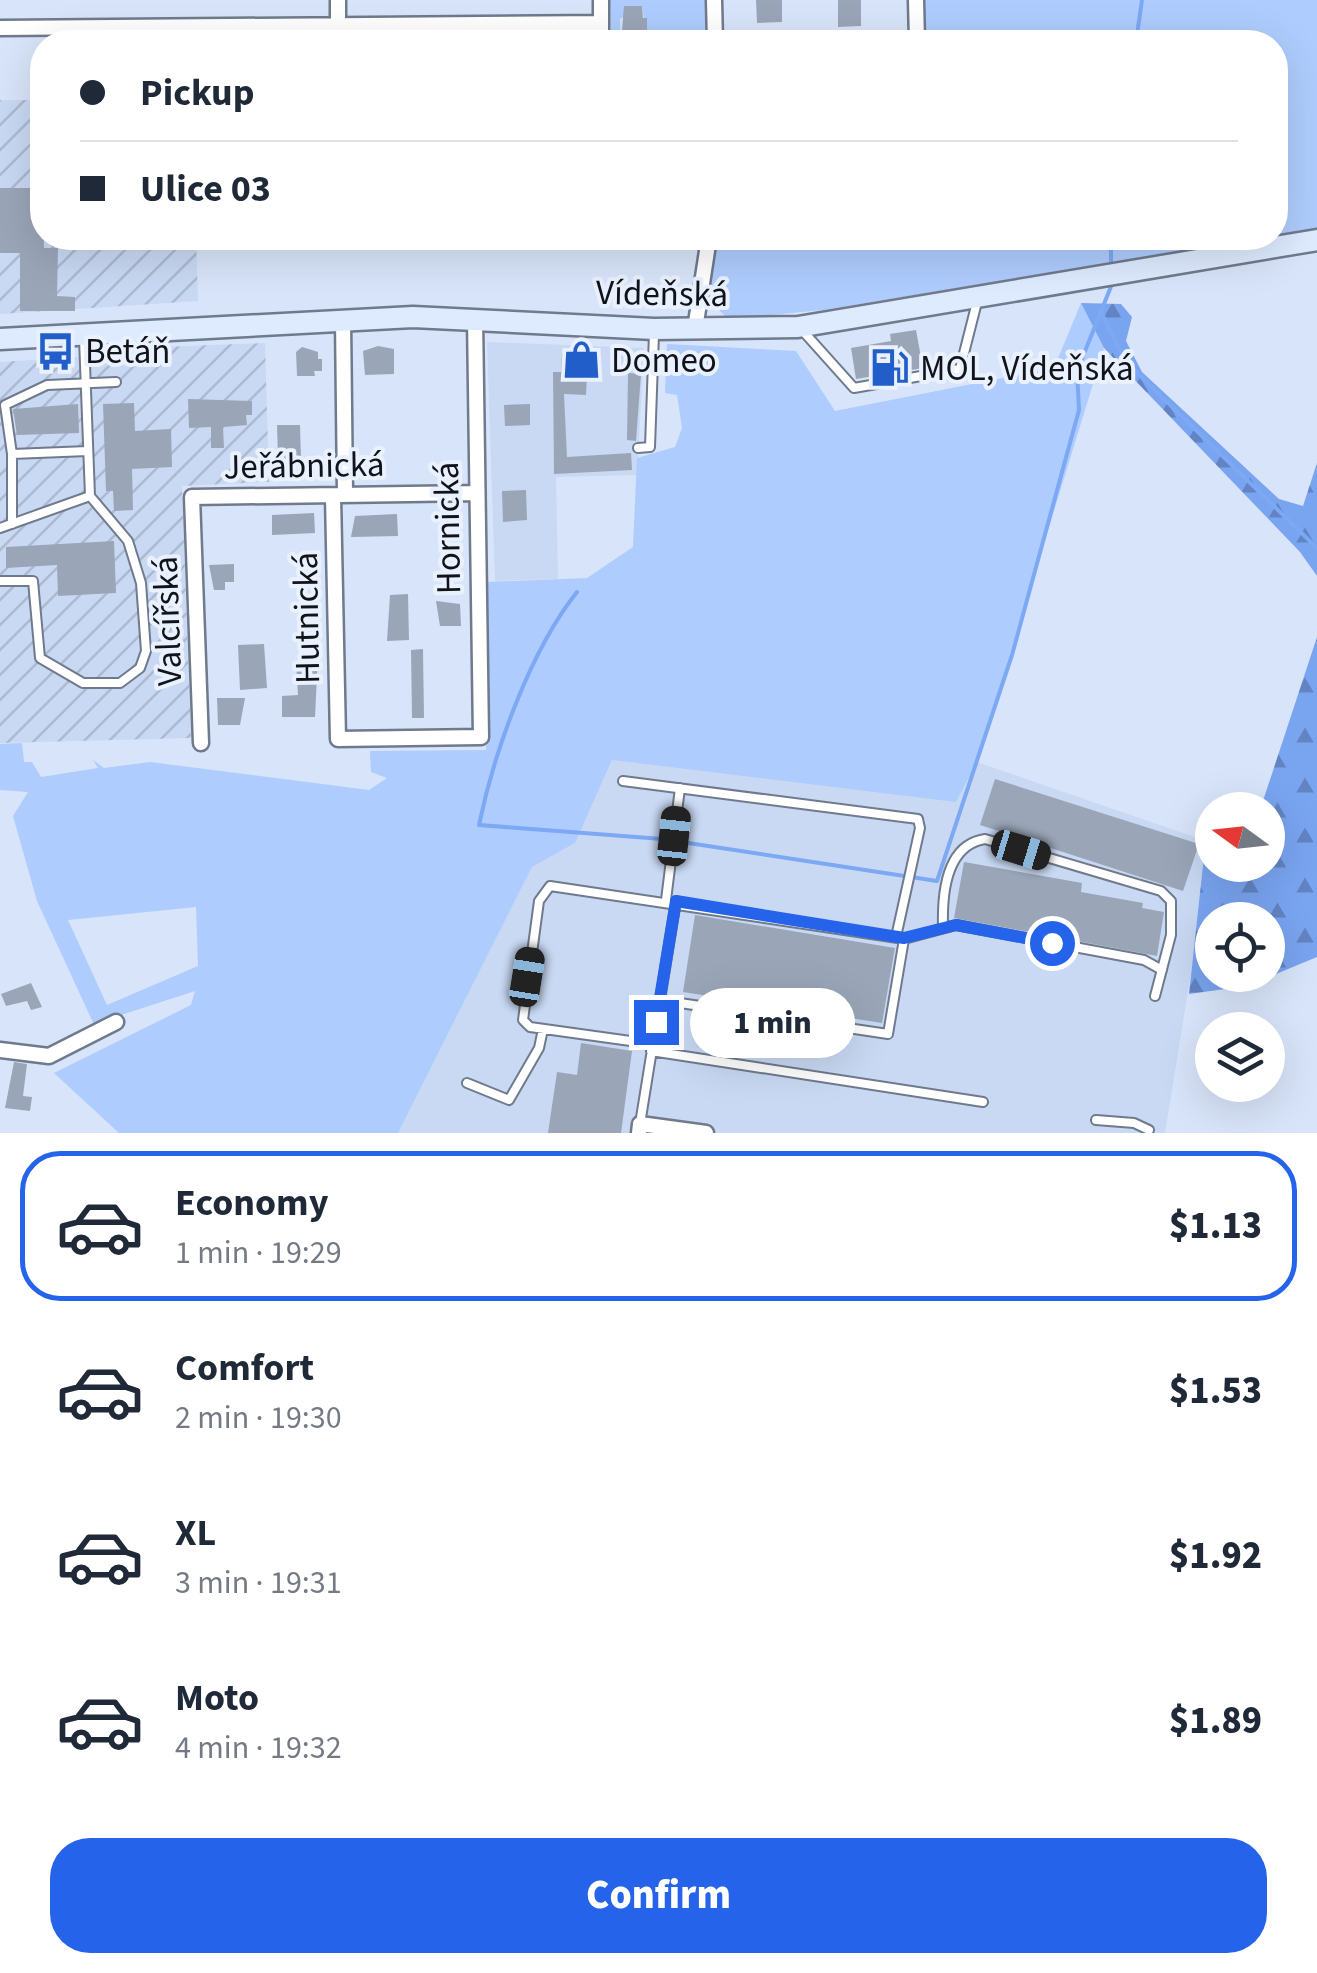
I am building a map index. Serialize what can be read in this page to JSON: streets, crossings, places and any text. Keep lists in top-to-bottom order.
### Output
{
  "streets": {
    "main road": ["Vídeňská"],
    "street": [
      "Jeřábnická",
      "Hornická",
      "Hutnická",
      "Valcířská"
    ]
  },
  "crossings": [
    ["Vídeňská", "Hornická"],
    ["Vídeňská", "Hutnická"],
    ["Jeřábnická", "Hornická"],
    ["Jeřábnická", "Hutnická"],
    ["Jeřábnická", "Valcířská"],
    ["Hornická", "Hutnická"]
  ],
  "places": {
    "bus stop": ["Betáň"],
    "shop": ["Domeo"],
    "fuel station": ["MOL, Vídeňská"]
  },
  "north": "left",
  "page": {
    "banner": ["Pickup", "Ulice 03"],
    "bubble": "1 min",
    "list": [
      {
        "name": "Economy",
        "note": "1 min · 19:29",
        "value": "$1.13"
      },
      {
        "name": "Comfort",
        "note": "2 min · 19:30",
        "value": "$1.53"
      },
      {
        "name": "XL",
        "note": "3 min · 19:31",
        "value": "$1.92"
      },
      {
        "name": "Moto",
        "note": "4 min · 19:32",
        "value": "$1.89"
      }
    ],
    "buttons": "Confirm"
  }
}
